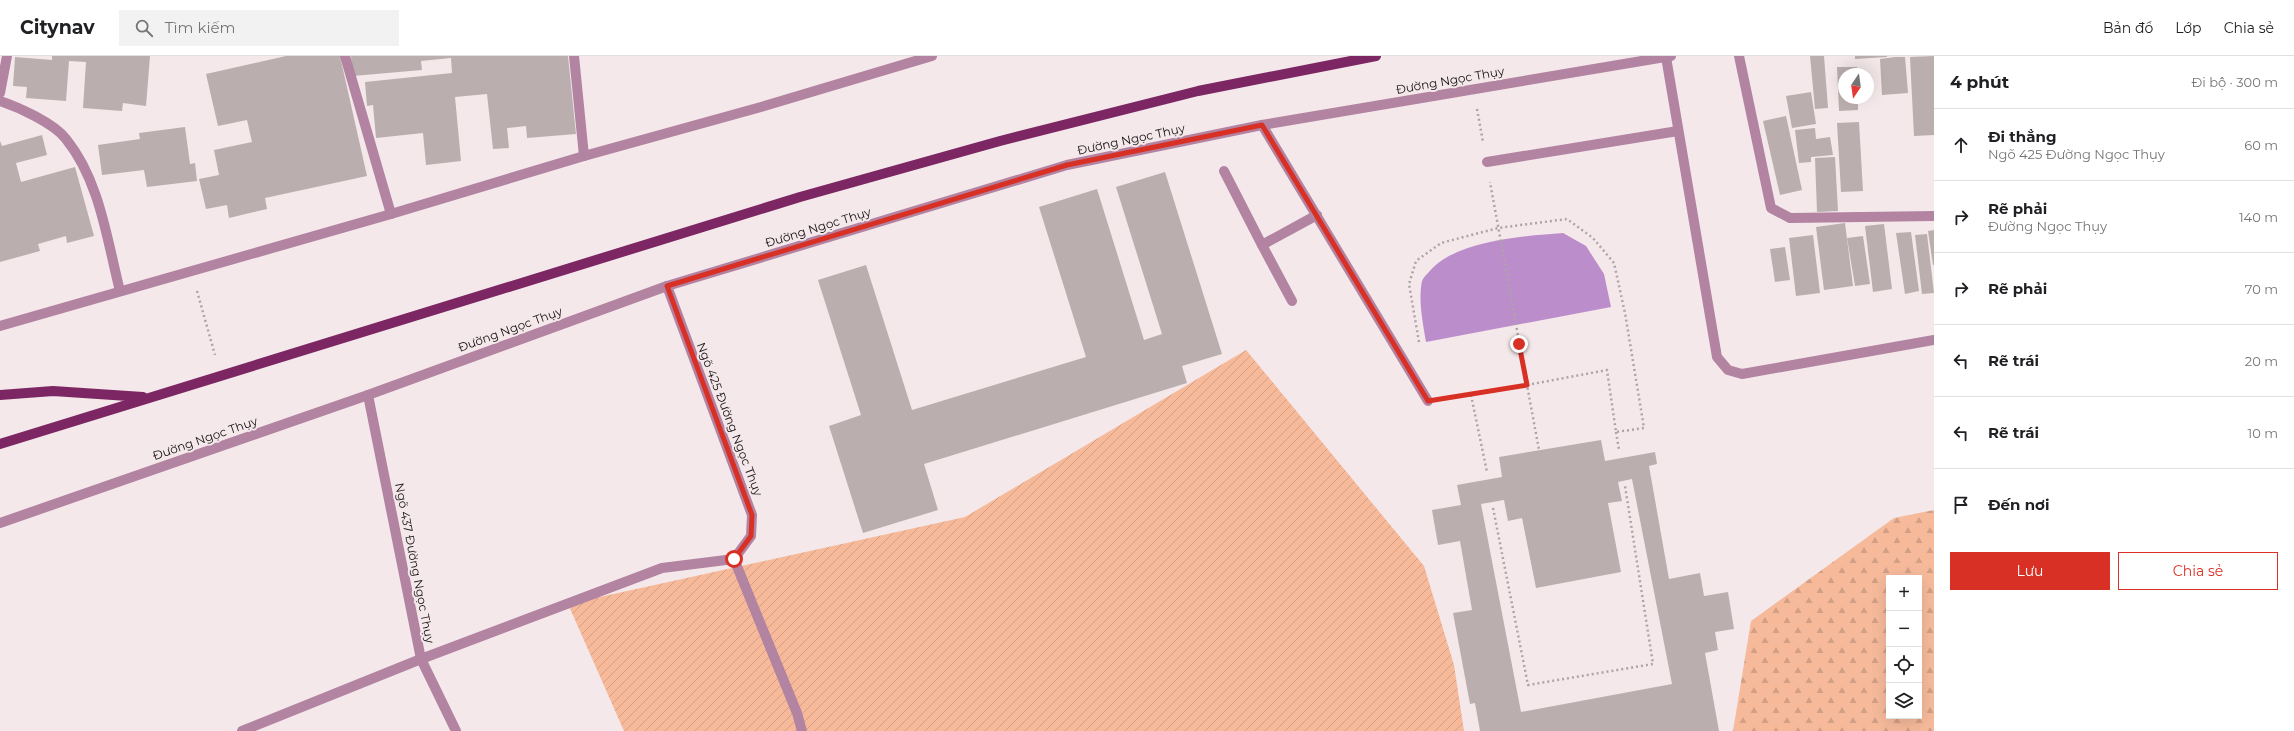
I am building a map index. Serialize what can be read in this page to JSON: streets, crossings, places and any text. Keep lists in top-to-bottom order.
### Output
{
  "streets": {
    "street": ["Đường Ngọc Thụy", "Ngõ 425 Đường Ngọc Thụy", "Ngõ 437 Đường Ngọc Thụy"]
  },
  "crossings": [
    ["Đường Ngọc Thụy", "Ngõ 425 Đường Ngọc Thụy"],
    ["Đường Ngọc Thụy", "Ngõ 437 Đường Ngọc Thụy"]
  ],
  "north": "bottom",
  "page": {
    "header": "Citynav",
    "search": "Tìm kiếm",
    "nav": ["Bản đồ", "Lớp", "Chia sẻ"],
    "heading": ["4 phút", "Đi bộ · 300 m"],
    "list": [
      ["Đi thẳng", "Ngõ 425 Đường Ngọc Thụy", "60 m"],
      ["Rẽ phải", "Đường Ngọc Thụy", "140 m"],
      ["Rẽ phải", "70 m"],
      ["Rẽ trái", "20 m"],
      ["Rẽ trái", "10 m"],
      "Đến nơi"
    ],
    "buttons": ["Lưu", "Chia sẻ"],
    "map_buttons": ["+", "−"]
  }
}
